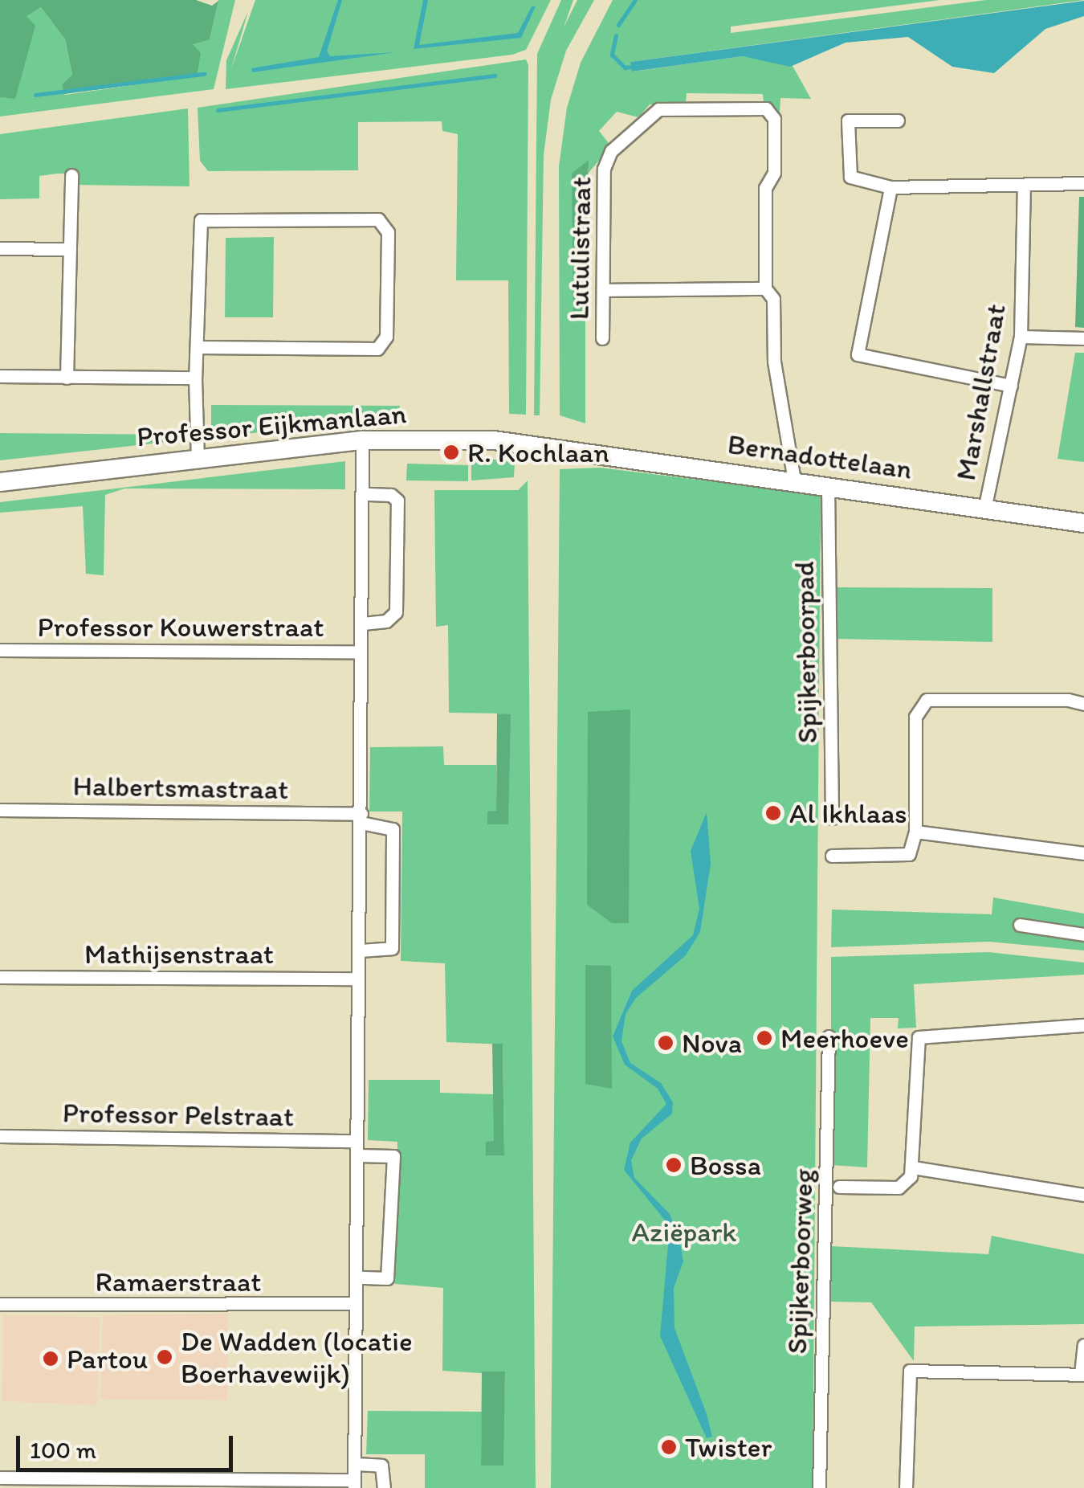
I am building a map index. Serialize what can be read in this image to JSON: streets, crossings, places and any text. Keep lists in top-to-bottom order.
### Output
{
  "streets": {
    "street": [
      "Lutulistraat",
      "Marshallstraat",
      "Professor Eijkmanlaan",
      "Bernadottelaan",
      "Professor Kouwerstraat",
      "Spijkerboorpad",
      "Halbertsmastraat",
      "Mathijsenstraat",
      "Professor Pelstraat",
      "Spijkerboorweg",
      "Ramaerstraat"
    ]
  },
  "crossings": [
    ["Marshallstraat", "Bernadottelaan"],
    ["Professor Eijkmanlaan", "Bernadottelaan"],
    ["Bernadottelaan", "Spijkerboorpad"]
  ],
  "parks": ["Aziëpark"],
  "places": [
    "R. Kochlaan",
    "Al Ikhlaas",
    "Meerhoeve",
    "Nova",
    "Bossa",
    "De Wadden (locatie Boerhavewijk)",
    "Partou",
    "Twister"
  ],
  "scale_bar": "100 m"
}
